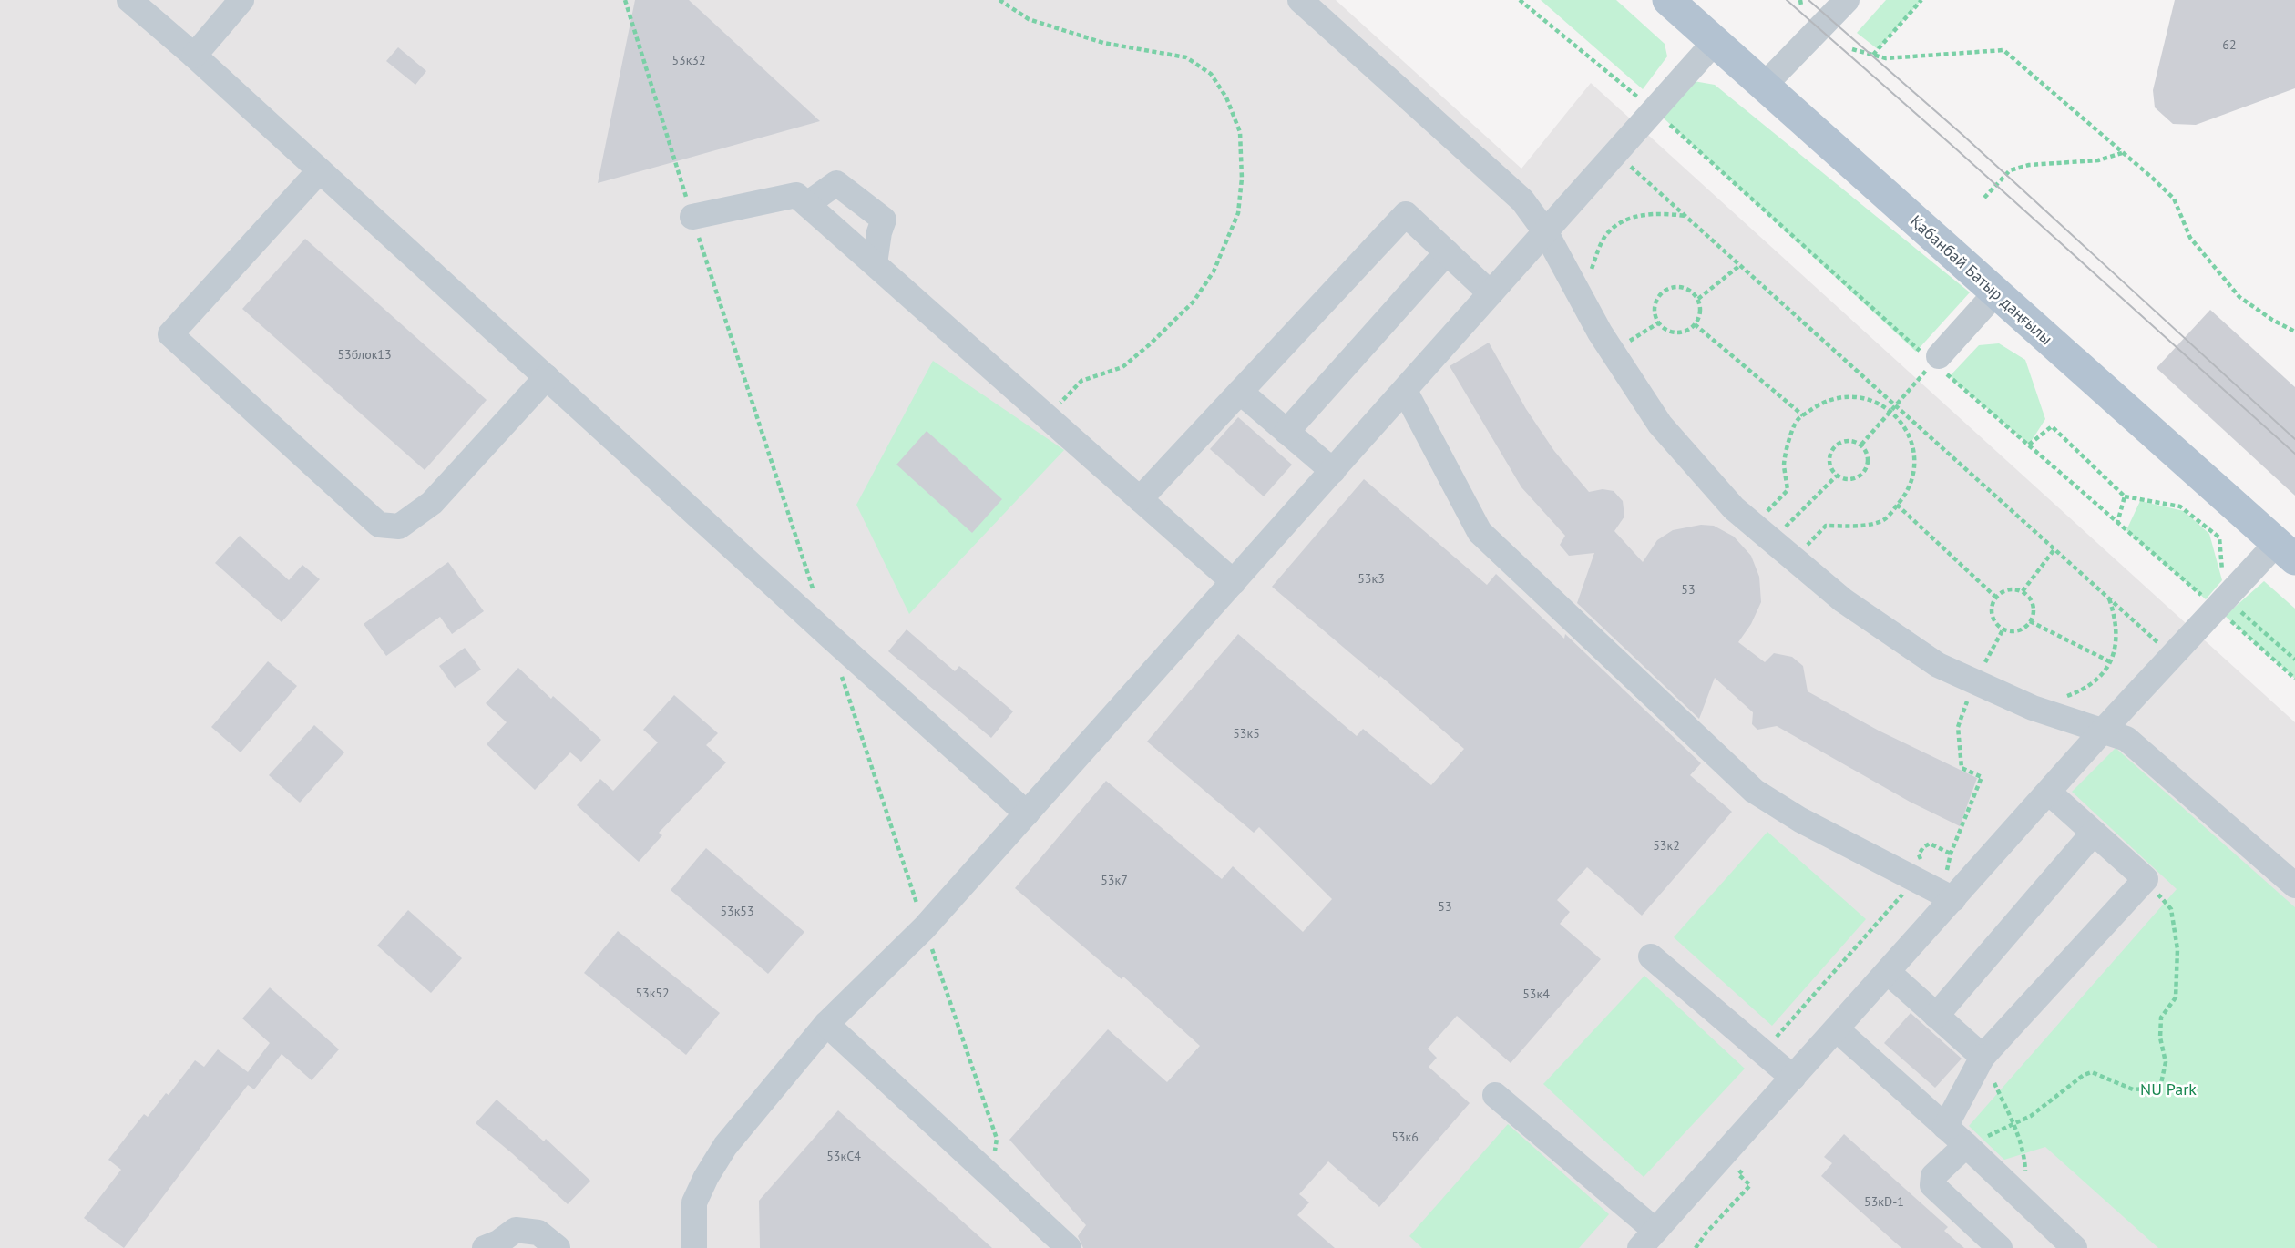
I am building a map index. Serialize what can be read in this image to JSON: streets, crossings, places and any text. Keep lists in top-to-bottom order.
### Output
{
  "streets": {
    "main road": ["Қабанбай Батыр даңғылы"]
  },
  "parks": ["NU Park"],
  "house_numbers": [
    "62",
    "53к32",
    "53блок13",
    "53к3",
    "53",
    "53к5",
    "53к2",
    "53к7",
    "53",
    "53к53",
    "53к52",
    "53к4",
    "53к6",
    "53кС4",
    "53кD-1"
  ]
}
